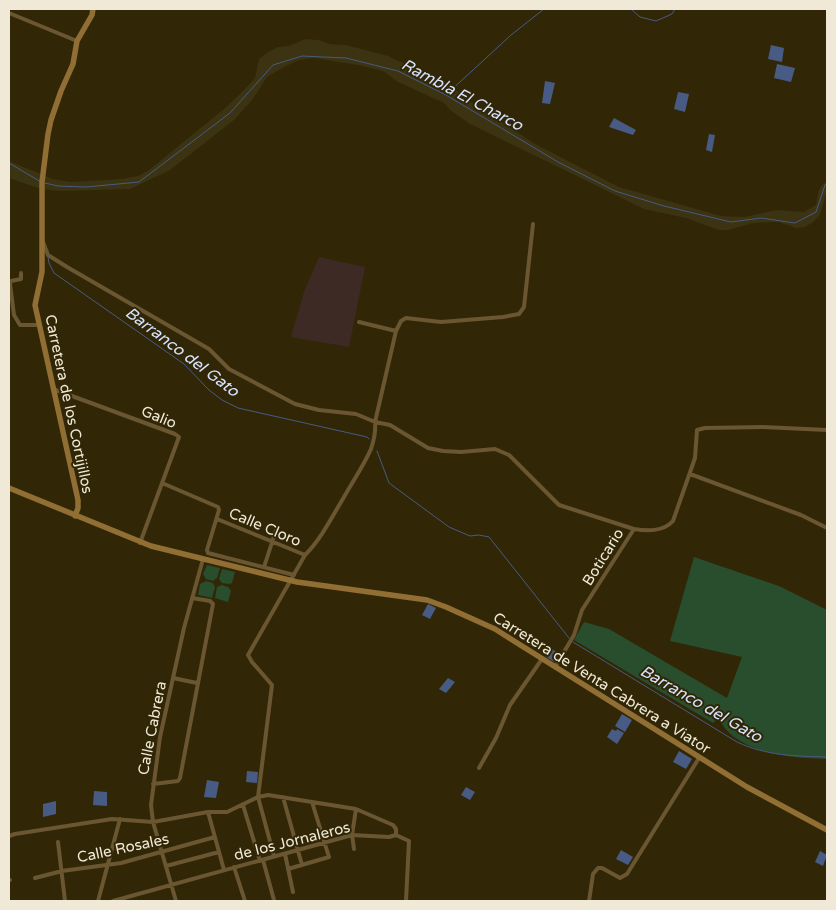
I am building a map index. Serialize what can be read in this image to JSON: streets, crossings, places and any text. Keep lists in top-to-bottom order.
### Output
{
  "streets": {
    "street": [
      "Carretera de los Cortijillos",
      "Galio",
      "Calle Cloro",
      "Boticario",
      "Carretera de Venta Cabrera a Viator",
      "Calle Cabrera",
      "de los Jornaleros",
      "Calle Rosales"
    ]
  },
  "crossings": [
    ["Carretera de los Cortijillos", "Galio"],
    ["Carretera de los Cortijillos", "Carretera de Venta Cabrera a Viator"],
    ["Galio", "Carretera de Venta Cabrera a Viator"],
    ["Boticario", "Carretera de Venta Cabrera a Viator"],
    ["Carretera de Venta Cabrera a Viator", "Calle Cabrera"],
    ["Calle Cabrera", "de los Jornaleros"],
    ["Calle Cabrera", "Calle Rosales"]
  ],
  "water": ["Rambla El Charco", "Barranco del Gato"]
}
